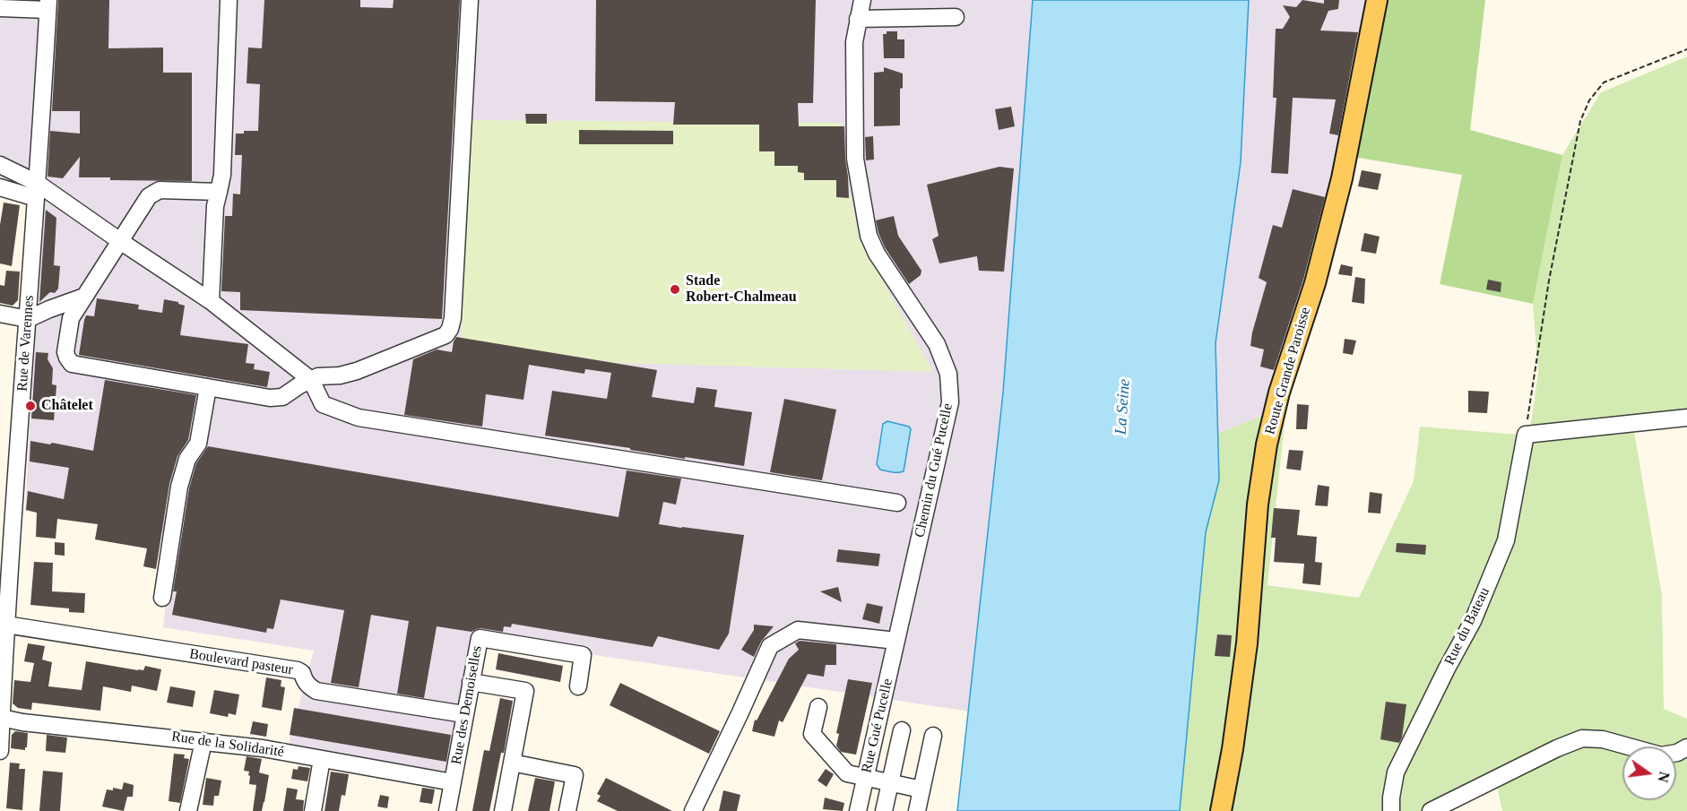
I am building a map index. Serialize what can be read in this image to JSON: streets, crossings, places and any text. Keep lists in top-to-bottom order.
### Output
{
  "streets": {
    "main road": ["Route Grande Paroisse"],
    "street": [
      "Rue de Varennes",
      "Chemin du Gué Pucelle",
      "Rue du Bateau",
      "Boulevard pasteur",
      "Rue des Demoiselles",
      "Rue Gué Pucelle",
      "Rue de la Solidarité"
    ]
  },
  "crossings": [
    ["Rue de Varennes", "Boulevard pasteur"],
    ["Rue de Varennes", "Rue de la Solidarité"],
    ["Chemin du Gué Pucelle", "Rue Gué Pucelle"],
    ["Boulevard pasteur", "Rue des Demoiselles"],
    ["Rue des Demoiselles", "Rue de la Solidarité"]
  ],
  "water": ["La Seine"],
  "places": ["Stade Robert-Chalmeau", "Châtelet"],
  "north": "right"
}
